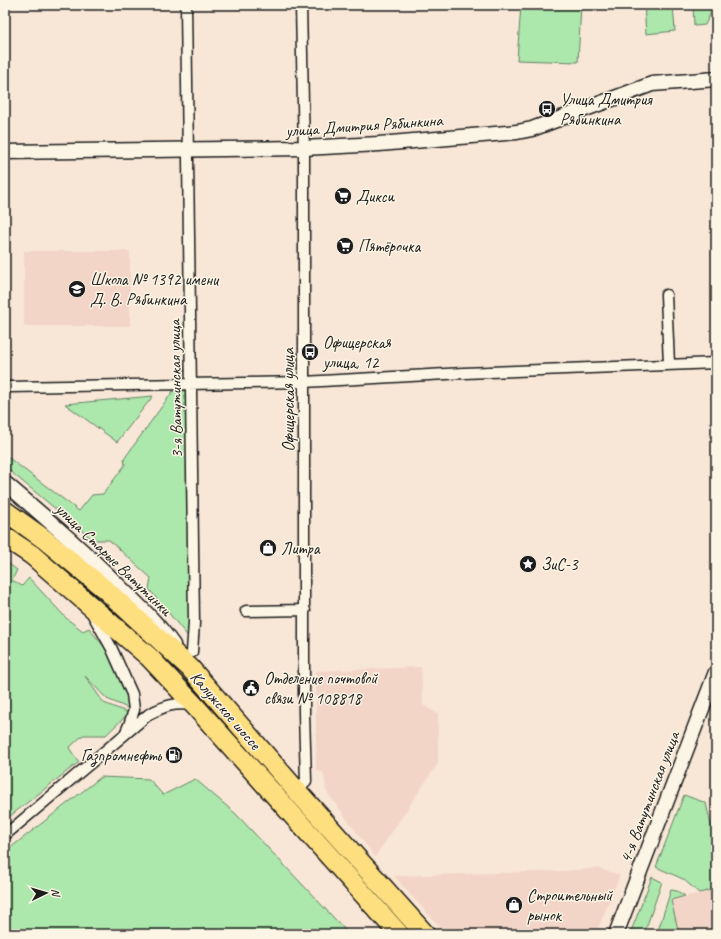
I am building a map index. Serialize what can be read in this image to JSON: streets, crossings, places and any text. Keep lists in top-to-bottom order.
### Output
{
  "streets": {
    "highway": ["Калужское шоссе"],
    "street": [
      "улица Дмитрия Рябинкина",
      "3-я Ватутинская улица",
      "Офицерская улица",
      "улица Старые Ватутинки",
      "4-я Ватутинская улица"
    ]
  },
  "crossings": [
    ["улица Дмитрия Рябинкина", "3-я Ватутинская улица"],
    ["улица Дмитрия Рябинкина", "Офицерская улица"],
    ["3-я Ватутинская улица", "улица Старые Ватутинки"],
    ["3-я Ватутинская улица", "Калужское шоссе"],
    ["Офицерская улица", "Калужское шоссе"],
    ["улица Старые Ватутинки", "Калужское шоссе"]
  ],
  "places": {
    "bus stop": ["Улица Дмитрия Рябинкина", "Офицерская улица, 12"],
    "supermarket": ["Дикси", "Пятёрочка"],
    "school or university": ["Школа № 1392 имени Д. В. Рябинкина"],
    "shop": ["Литра", "Строительный рынок"],
    "place": ["ЗиС-3"],
    "public building": ["Отделение почтовой связи № 108818"],
    "fuel station": ["Газпромнефть"]
  },
  "north": "right"
}
